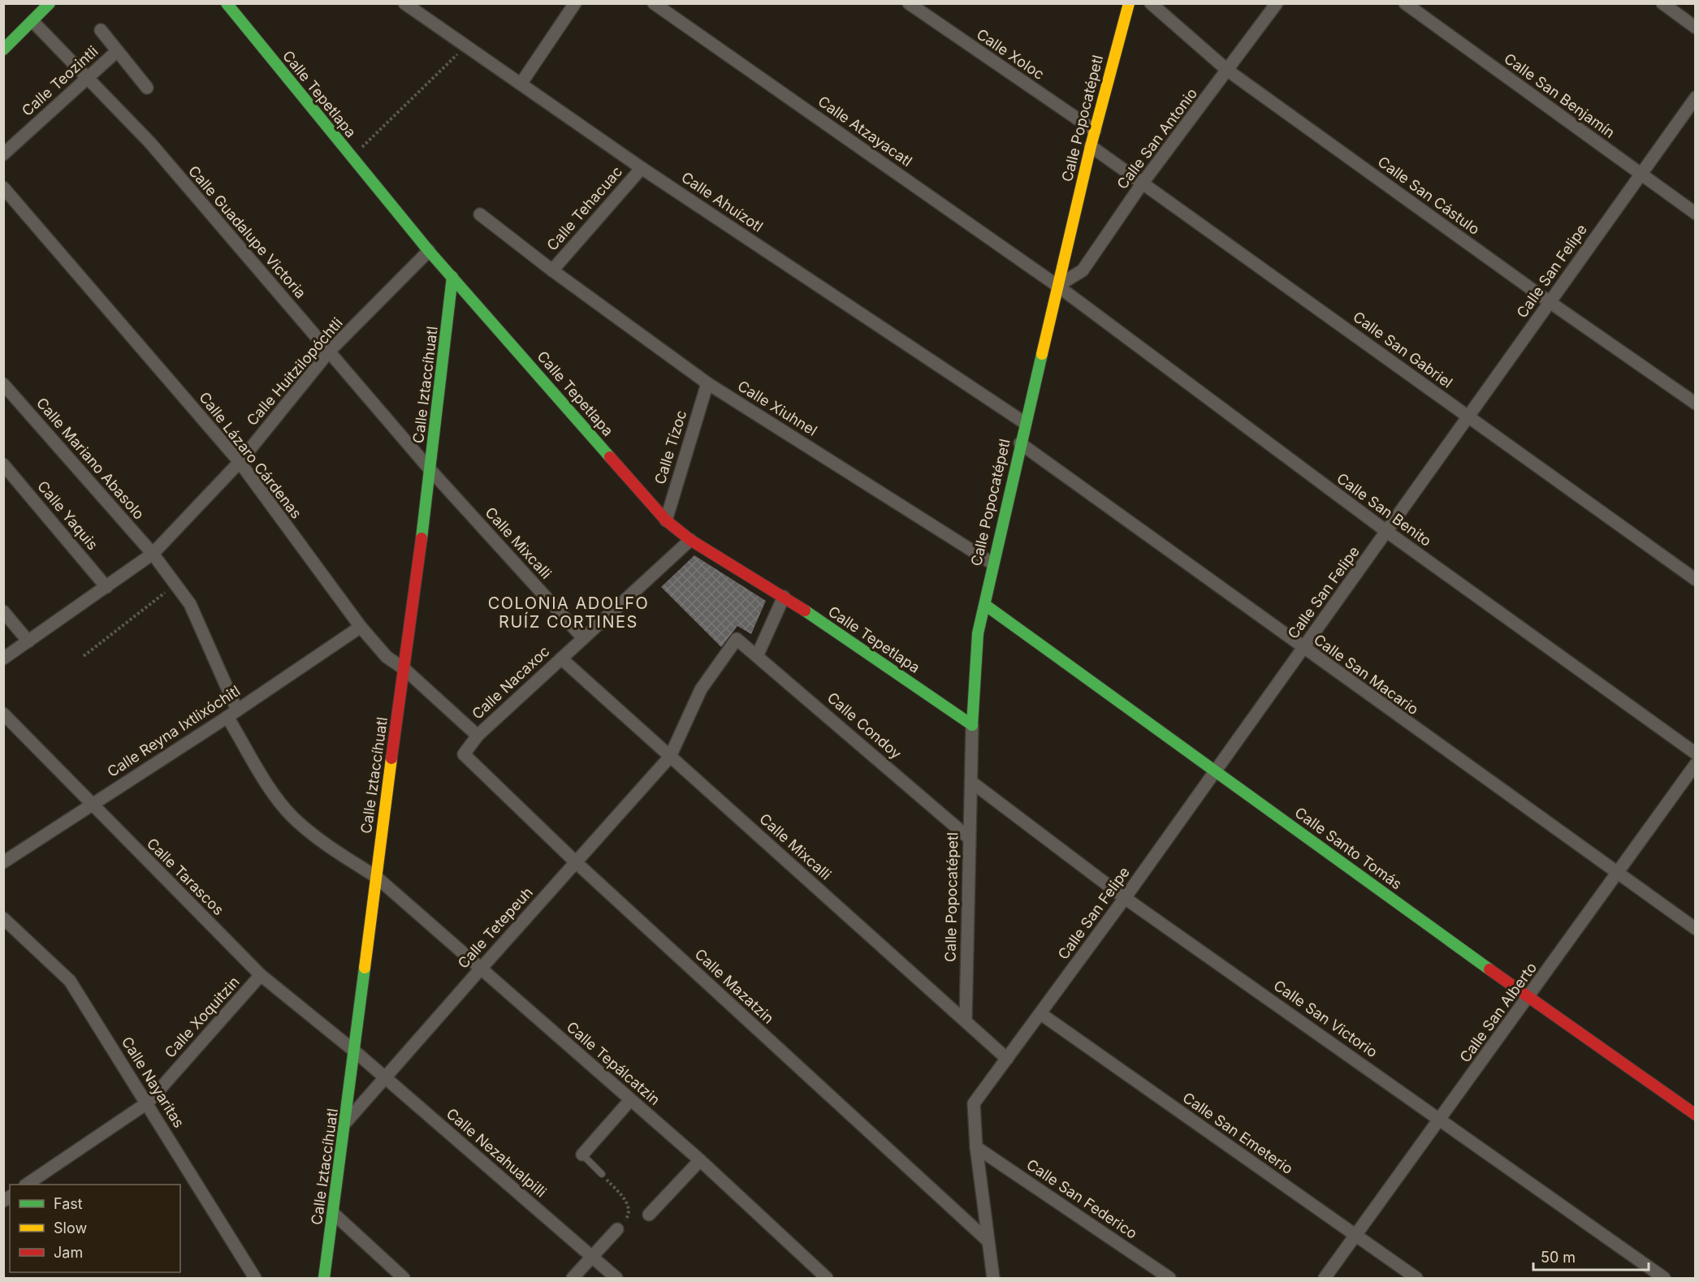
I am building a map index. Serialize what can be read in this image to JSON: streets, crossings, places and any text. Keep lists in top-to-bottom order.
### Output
{
  "streets": {
    "street": [
      "Calle Xoloc",
      "Calle Teozintli",
      "Calle Tepetlapa",
      "Calle San Benjamín",
      "Calle Popocatépetl",
      "Calle Atzayacatl",
      "Calle San Antonio",
      "Calle San Cástulo",
      "Calle Ahuízotl",
      "Calle Tehacuac",
      "Calle Guadalupe Victoria",
      "Calle San Felipe",
      "Calle San Gabriel",
      "Calle Huitzilopóchtli",
      "Calle Iztaccíhuatl",
      "Calle Xiuhnel",
      "Calle Tízoc",
      "Calle Lázaro Cárdenas",
      "Calle Mariano Abasolo",
      "Calle San Benito",
      "Calle Yaquis",
      "Calle Mixcalli",
      "Calle San Macario",
      "Calle Nacaxoc",
      "Calle Condoy",
      "Calle Reyna Ixtlixóchitl",
      "Calle Santo Tomás",
      "Calle Tarascos",
      "Calle Tetepeuh",
      "Calle Mazatzin",
      "Calle San Alberto",
      "Calle Xoquitzin",
      "Calle San Victorio",
      "Calle Tepálcatzin",
      "Calle Nayaritas",
      "Calle San Emeterio",
      "Calle Nezahualpilli",
      "Calle San Federico"
    ]
  },
  "crossings": [
    ["Calle Xoloc", "Calle Popocatépetl"],
    ["Calle Teozintli", "Calle Guadalupe Victoria"],
    ["Calle Tepetlapa", "Calle Popocatépetl"],
    ["Calle Tepetlapa", "Calle Huitzilopóchtli"],
    ["Calle Tepetlapa", "Calle Iztaccíhuatl"],
    ["Calle Tepetlapa", "Calle Tízoc"],
    ["Calle Tepetlapa", "Calle Nacaxoc"],
    ["Calle San Benjamín", "Calle San Felipe"],
    ["Calle Popocatépetl", "Calle Atzayacatl"],
    ["Calle Popocatépetl", "Calle San Antonio"],
    ["Calle Popocatépetl", "Calle Ahuízotl"],
    ["Calle Popocatépetl", "Calle San Gabriel"],
    ["Calle Popocatépetl", "Calle Xiuhnel"],
    ["Calle Popocatépetl", "Calle San Benito"],
    ["Calle Popocatépetl", "Calle Mixcalli"],
    ["Calle Popocatépetl", "Calle San Macario"],
    ["Calle Popocatépetl", "Calle Condoy"],
    ["Calle Popocatépetl", "Calle Santo Tomás"],
    ["Calle Popocatépetl", "Calle San Victorio"],
    ["Calle Atzayacatl", "Calle San Antonio"],
    ["Calle Atzayacatl", "Calle San Benito"],
    ["Calle San Antonio", "Calle San Cástulo"],
    ["Calle San Antonio", "Calle San Gabriel"],
    ["Calle San Antonio", "Calle San Benito"],
    ["Calle San Cástulo", "Calle San Felipe"],
    ["Calle Ahuízotl", "Calle Tehacuac"],
    ["Calle Tehacuac", "Calle Xiuhnel"],
    ["Calle Guadalupe Victoria", "Calle Huitzilopóchtli"],
    ["Calle Guadalupe Victoria", "Calle Iztaccíhuatl"],
    ["Calle Guadalupe Victoria", "Calle Mixcalli"],
    ["Calle San Felipe", "Calle San Gabriel"],
    ["Calle San Felipe", "Calle San Benito"],
    ["Calle San Felipe", "Calle Mixcalli"],
    ["Calle San Felipe", "Calle San Macario"],
    ["Calle San Felipe", "Calle Santo Tomás"],
    ["Calle San Felipe", "Calle San Victorio"],
    ["Calle San Felipe", "Calle San Emeterio"],
    ["Calle San Felipe", "Calle San Federico"],
    ["Calle Huitzilopóchtli", "Calle Lázaro Cárdenas"],
    ["Calle Huitzilopóchtli", "Calle Mariano Abasolo"],
    ["Calle Huitzilopóchtli", "Calle Yaquis"],
    ["Calle Iztaccíhuatl", "Calle Lázaro Cárdenas"],
    ["Calle Iztaccíhuatl", "Calle Mixcalli"],
    ["Calle Iztaccíhuatl", "Calle Tarascos"],
    ["Calle Iztaccíhuatl", "Calle Tetepeuh"],
    ["Calle Iztaccíhuatl", "Calle Tepálcatzin"],
    ["Calle Iztaccíhuatl", "Calle Nezahualpilli"],
    ["Calle Xiuhnel", "Calle Tízoc"],
    ["Calle Lázaro Cárdenas", "Calle Nacaxoc"],
    ["Calle Lázaro Cárdenas", "Calle Reyna Ixtlixóchitl"],
    ["Calle Mariano Abasolo", "Calle Reyna Ixtlixóchitl"],
    ["Calle Mariano Abasolo", "Calle Tepálcatzin"],
    ["Calle Mixcalli", "Calle Nacaxoc"],
    ["Calle Mixcalli", "Calle Tetepeuh"],
    ["Calle San Macario", "Calle San Alberto"],
    ["Calle Nacaxoc", "Calle Mazatzin"],
    ["Calle Condoy", "Calle Tetepeuh"],
    ["Calle Reyna Ixtlixóchitl", "Calle Tarascos"],
    ["Calle Reyna Ixtlixóchitl", "Calle Tepálcatzin"],
    ["Calle Santo Tomás", "Calle San Alberto"],
    ["Calle Tarascos", "Calle Xoquitzin"],
    ["Calle Tarascos", "Calle Nezahualpilli"],
    ["Calle Tetepeuh", "Calle Mazatzin"],
    ["Calle Tetepeuh", "Calle Tepálcatzin"],
    ["Calle Tetepeuh", "Calle Nezahualpilli"],
    ["Calle San Alberto", "Calle San Victorio"],
    ["Calle San Alberto", "Calle San Emeterio"],
    ["Calle Xoquitzin", "Calle Nayaritas"]
  ],
  "districts": ["COLONIA ADOLFO RUÍZ CORTINES"],
  "legend": ["Fast", "Slow", "Jam"],
  "scale_bar": "50 m"
}
